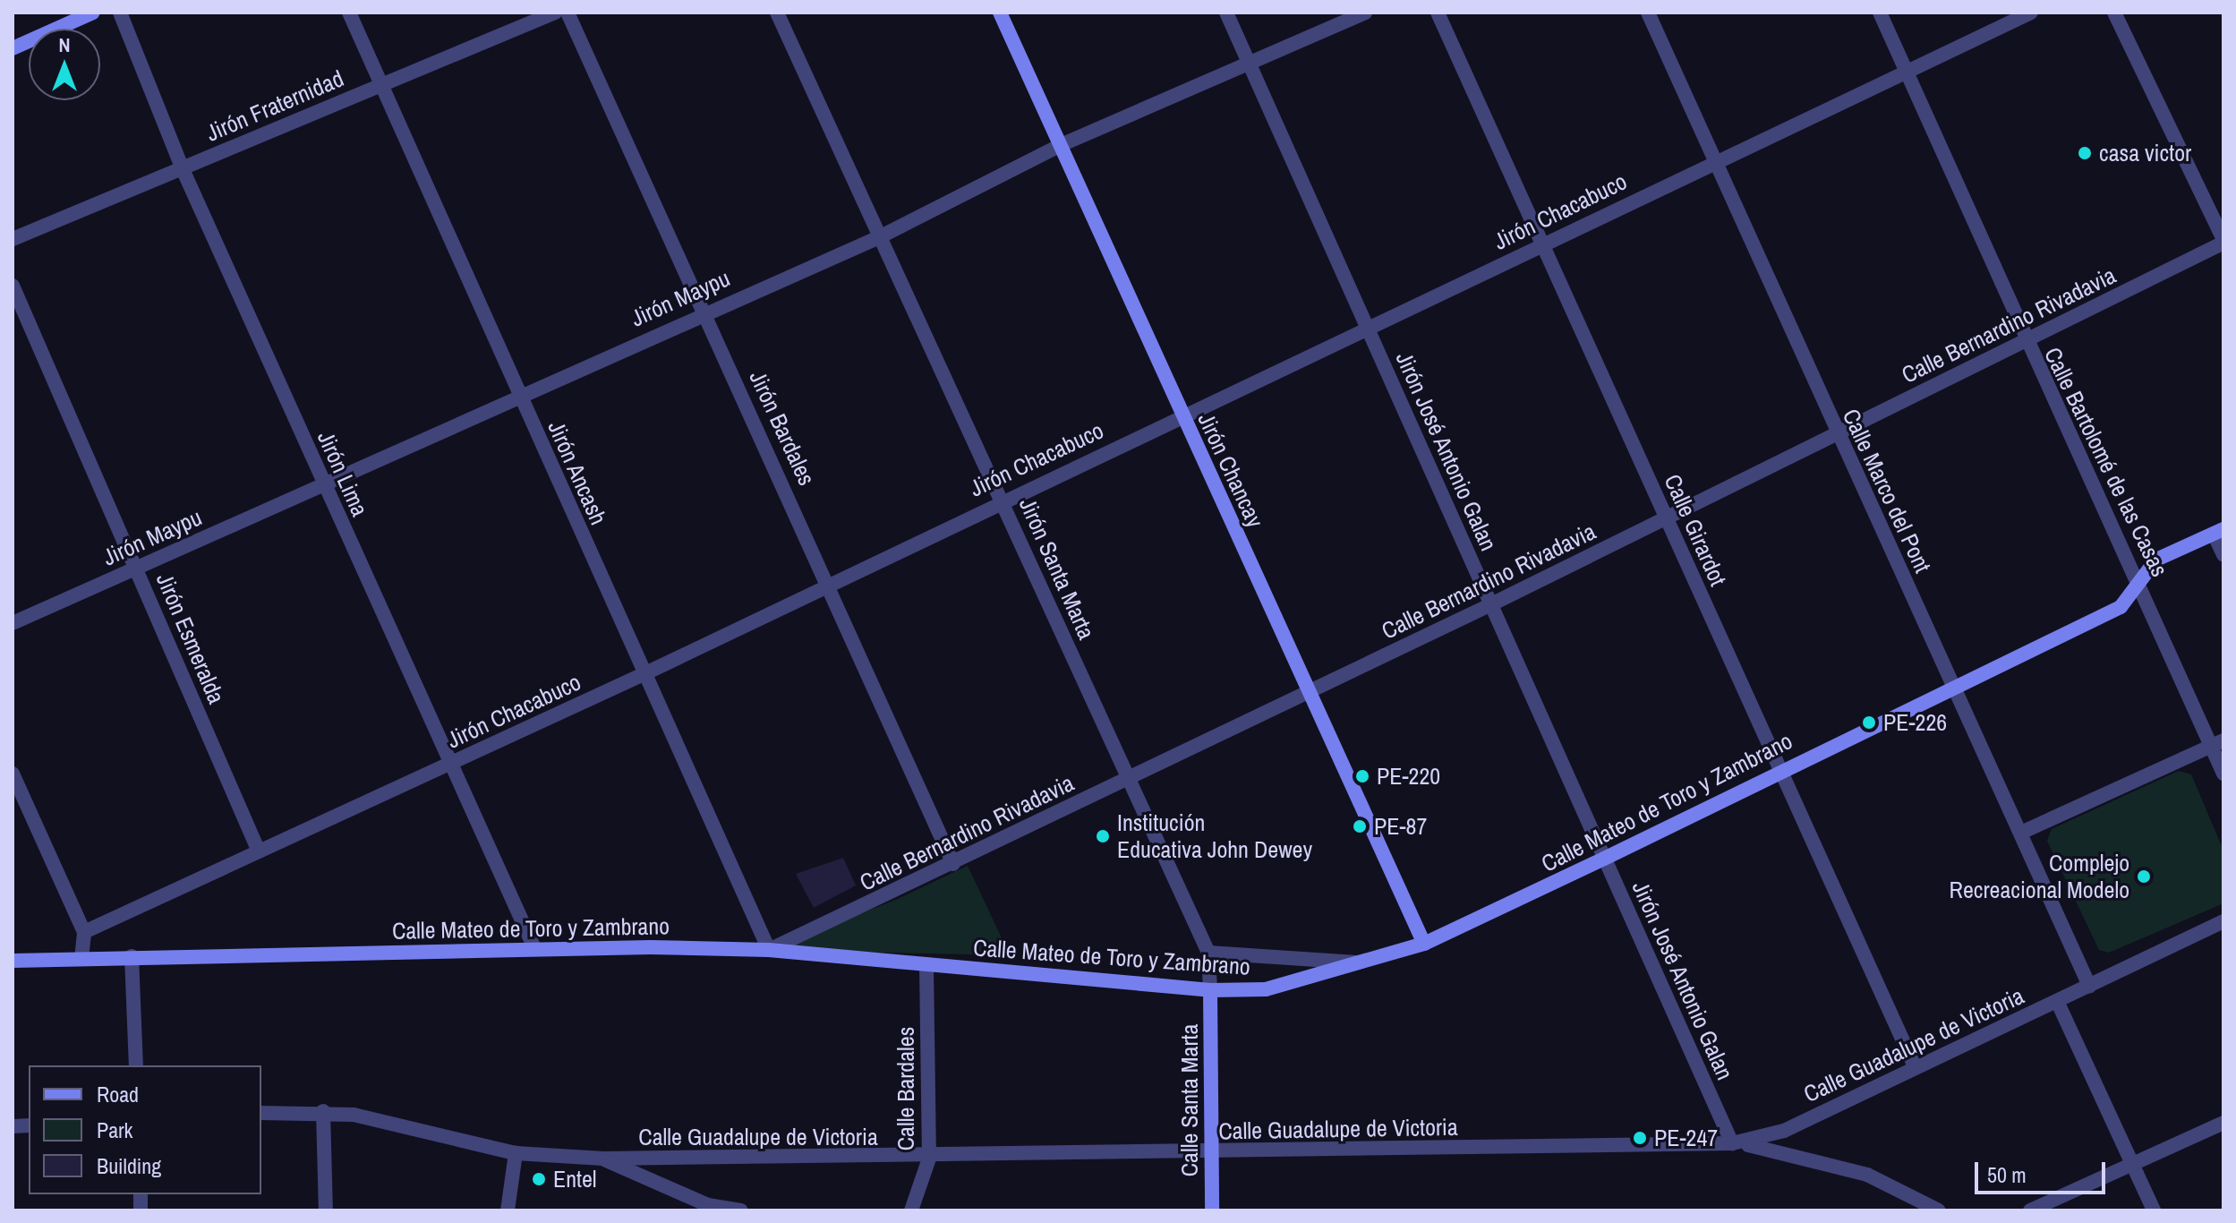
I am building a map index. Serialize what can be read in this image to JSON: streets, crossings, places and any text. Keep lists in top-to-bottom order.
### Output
{
  "streets": {
    "street": [
      "Jirón Fraternidad",
      "Jirón Chacabuco",
      "Jirón Maypu",
      "Calle Bernardino Rivadavia",
      "Jirón Bardales",
      "Jirón José Antonio Galan",
      "Calle Bartolomé de las Casas",
      "Jirón Chancay",
      "Jirón Ancash",
      "Jirón Lima",
      "Calle Marco del Pont",
      "Calle Girardot",
      "Jirón Santa Marta",
      "Jirón Esmeralda",
      "Calle Mateo de Toro y Zambrano",
      "Calle Guadalupe de Victoria",
      "Calle Bardales",
      "Calle Santa Marta"
    ]
  },
  "crossings": [
    ["Jirón Fraternidad", "Jirón Ancash"],
    ["Jirón Fraternidad", "Jirón Lima"],
    ["Jirón Chacabuco", "Jirón Bardales"],
    ["Jirón Chacabuco", "Jirón José Antonio Galan"],
    ["Jirón Chacabuco", "Calle Bartolomé de las Casas"],
    ["Jirón Chacabuco", "Jirón Chancay"],
    ["Jirón Chacabuco", "Jirón Ancash"],
    ["Jirón Chacabuco", "Jirón Lima"],
    ["Jirón Chacabuco", "Calle Marco del Pont"],
    ["Jirón Chacabuco", "Calle Girardot"],
    ["Jirón Chacabuco", "Jirón Santa Marta"],
    ["Jirón Chacabuco", "Jirón Esmeralda"],
    ["Jirón Maypu", "Jirón Bardales"],
    ["Jirón Maypu", "Jirón José Antonio Galan"],
    ["Jirón Maypu", "Jirón Chancay"],
    ["Jirón Maypu", "Jirón Ancash"],
    ["Jirón Maypu", "Jirón Lima"],
    ["Jirón Maypu", "Jirón Santa Marta"],
    ["Jirón Maypu", "Jirón Esmeralda"],
    ["Calle Bernardino Rivadavia", "Jirón Bardales"],
    ["Calle Bernardino Rivadavia", "Jirón José Antonio Galan"],
    ["Calle Bernardino Rivadavia", "Calle Bartolomé de las Casas"],
    ["Calle Bernardino Rivadavia", "Jirón Chancay"],
    ["Calle Bernardino Rivadavia", "Jirón Ancash"],
    ["Calle Bernardino Rivadavia", "Calle Marco del Pont"],
    ["Calle Bernardino Rivadavia", "Calle Girardot"],
    ["Calle Bernardino Rivadavia", "Jirón Santa Marta"],
    ["Calle Bernardino Rivadavia", "Calle Mateo de Toro y Zambrano"],
    ["Jirón José Antonio Galan", "Calle Mateo de Toro y Zambrano"],
    ["Jirón José Antonio Galan", "Calle Guadalupe de Victoria"],
    ["Calle Bartolomé de las Casas", "Calle Mateo de Toro y Zambrano"],
    ["Jirón Chancay", "Calle Mateo de Toro y Zambrano"],
    ["Jirón Ancash", "Calle Mateo de Toro y Zambrano"],
    ["Jirón Lima", "Calle Mateo de Toro y Zambrano"],
    ["Calle Marco del Pont", "Calle Mateo de Toro y Zambrano"],
    ["Calle Marco del Pont", "Calle Guadalupe de Victoria"],
    ["Calle Girardot", "Calle Mateo de Toro y Zambrano"],
    ["Calle Girardot", "Calle Guadalupe de Victoria"],
    ["Jirón Santa Marta", "Calle Mateo de Toro y Zambrano"],
    ["Jirón Santa Marta", "Calle Santa Marta"],
    ["Calle Mateo de Toro y Zambrano", "Calle Bardales"],
    ["Calle Mateo de Toro y Zambrano", "Calle Santa Marta"],
    ["Calle Guadalupe de Victoria", "Calle Bardales"],
    ["Calle Guadalupe de Victoria", "Calle Santa Marta"]
  ],
  "places": [
    "casa victor",
    "PE-226",
    "PE-220",
    "PE-87",
    "Institución Educativa John Dewey",
    "Complejo Recreacional Modelo",
    "PE-247",
    "Entel"
  ],
  "legend": ["Road", "Park", "Building"],
  "scale_bar": "50 m",
  "north": "top"
}
